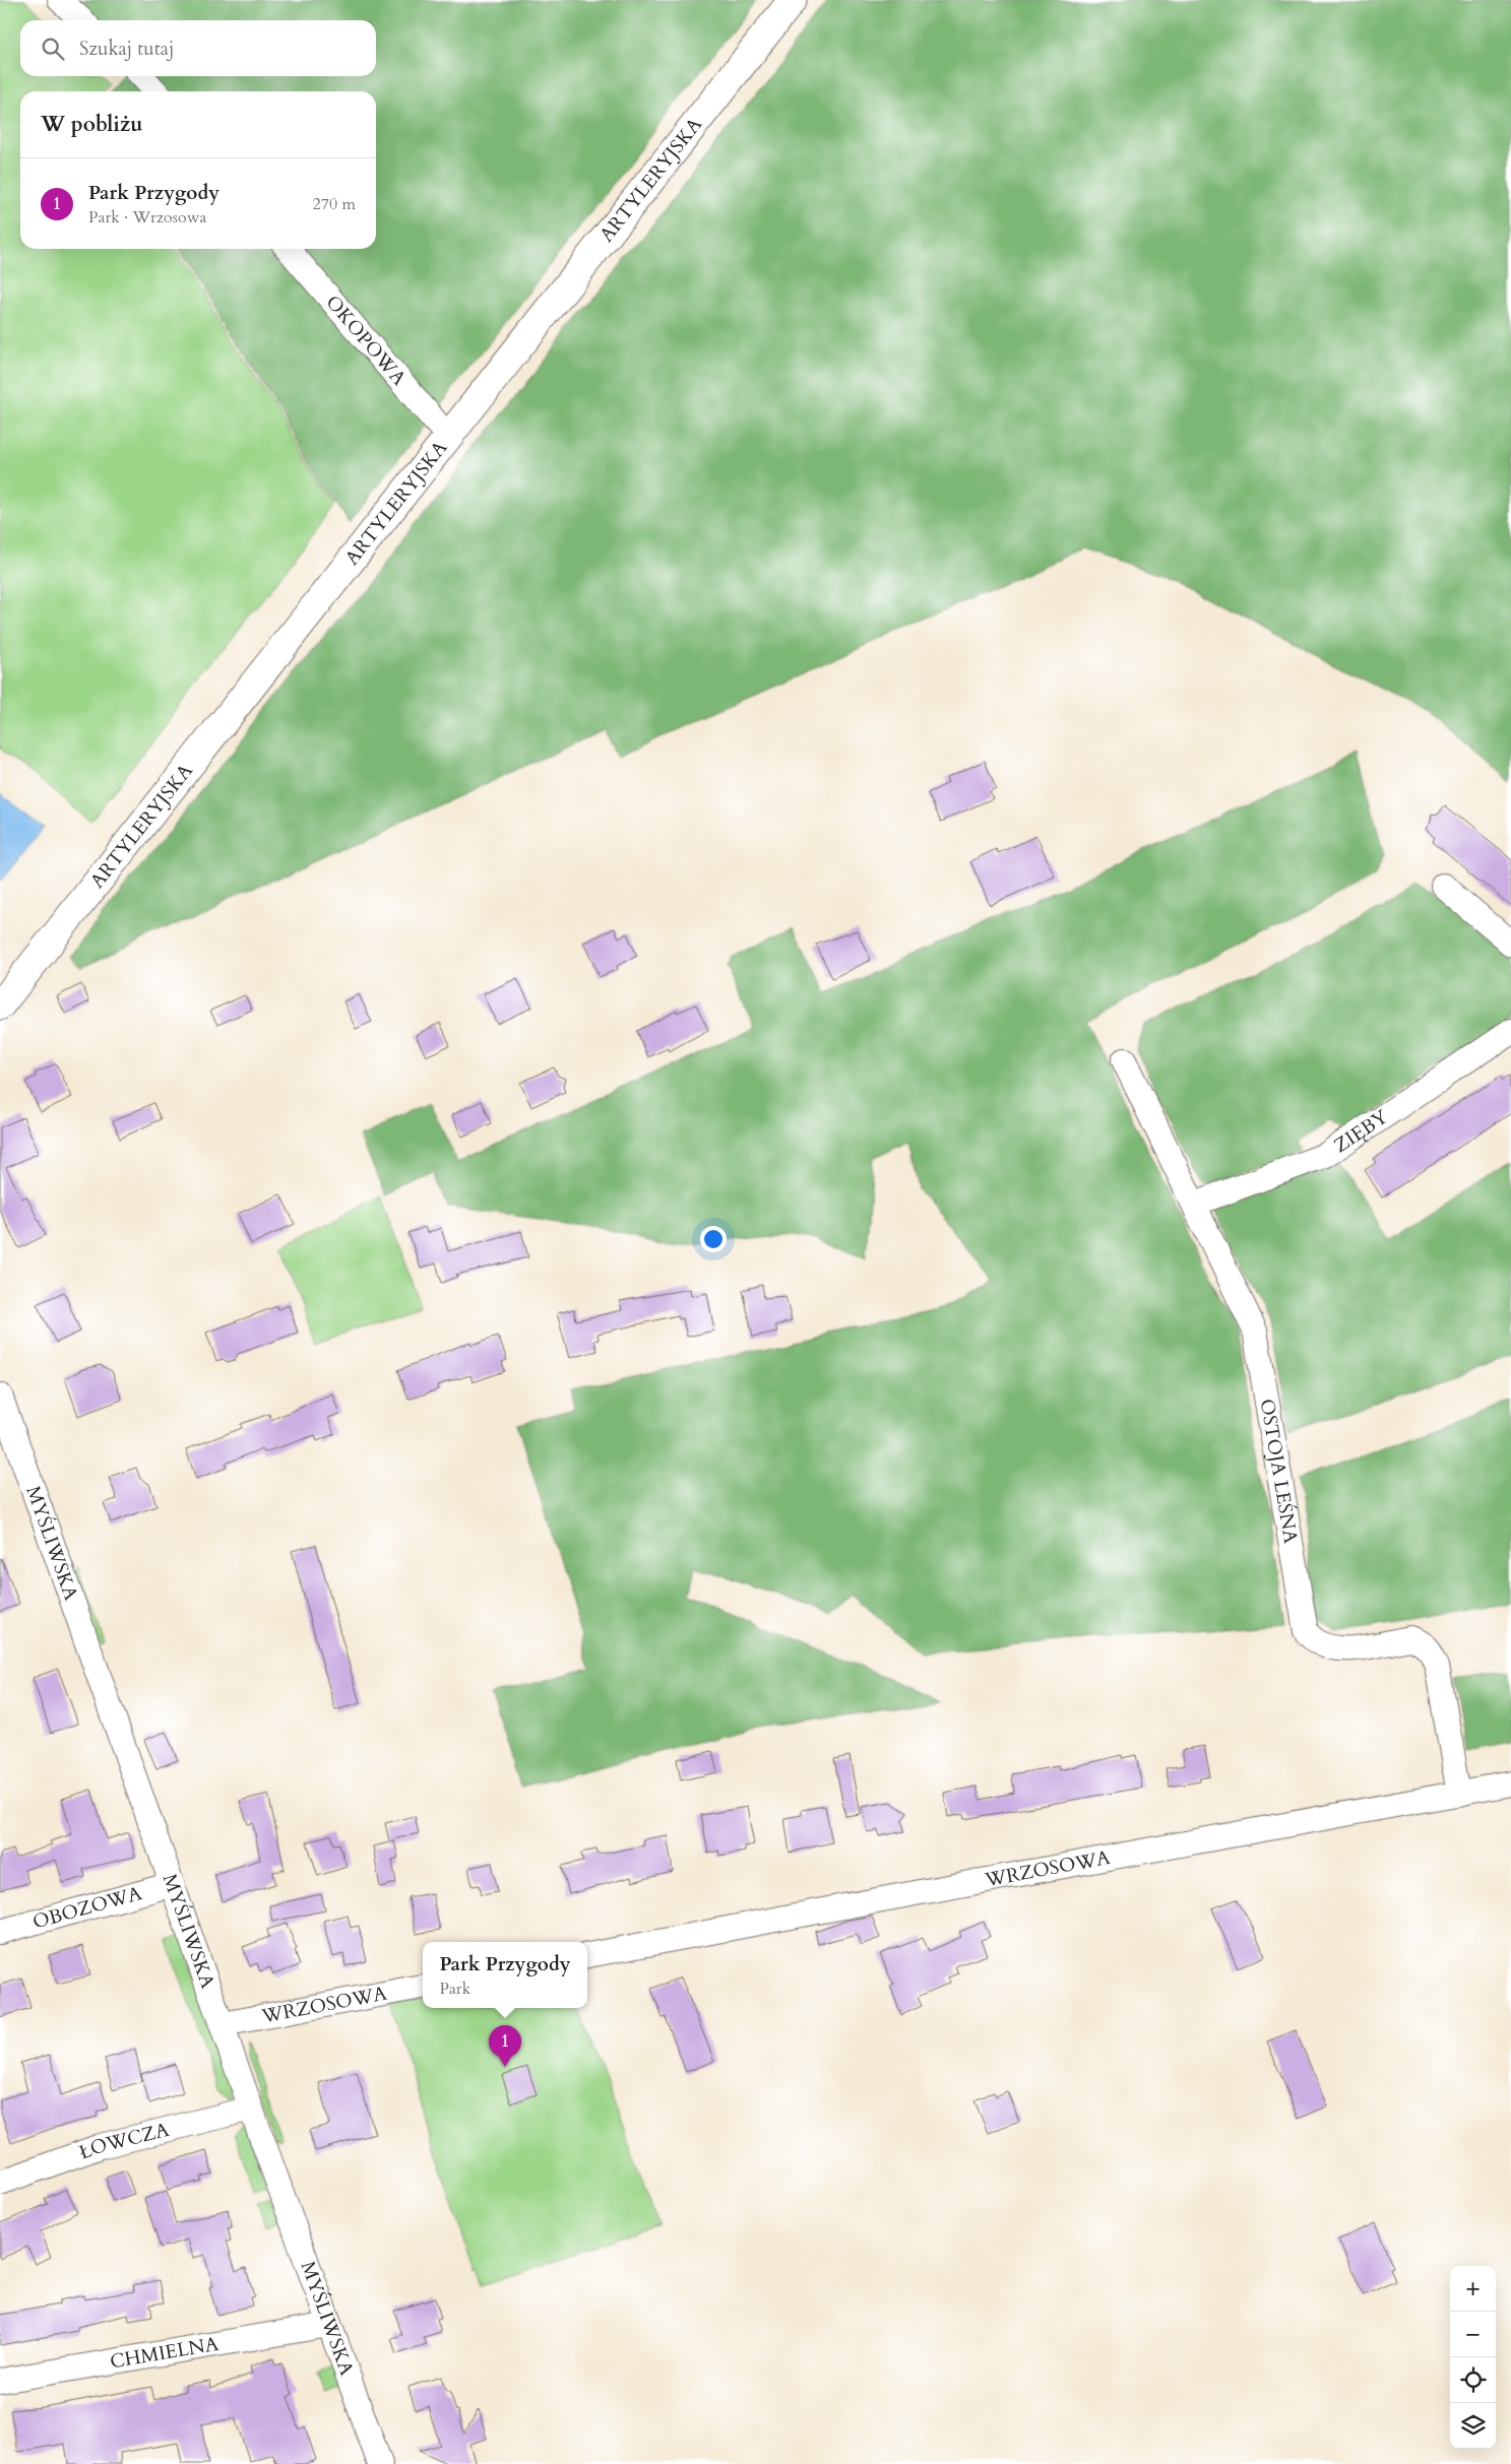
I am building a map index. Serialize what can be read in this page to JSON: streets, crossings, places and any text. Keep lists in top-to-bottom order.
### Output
{
  "streets": {
    "street": [
      "ARTYLERYJSKA",
      "OKOPOWA",
      "ZIĘBY",
      "OSTOJA LEŚNA",
      "MYŚLIWSKA",
      "WRZOSOWA",
      "OBOZOWA",
      "ŁOWCZA",
      "CHMIELNA"
    ]
  },
  "crossings": [
    ["ARTYLERYJSKA", "OKOPOWA"],
    ["ZIĘBY", "OSTOJA LEŚNA"],
    ["OSTOJA LEŚNA", "WRZOSOWA"],
    ["MYŚLIWSKA", "WRZOSOWA"],
    ["MYŚLIWSKA", "OBOZOWA"],
    ["MYŚLIWSKA", "ŁOWCZA"],
    ["MYŚLIWSKA", "CHMIELNA"]
  ],
  "page": {
    "search": "Szukaj tutaj",
    "heading": "W pobliżu",
    "list": [
      {
        "mark": "1",
        "name": "Park Przygody",
        "note": "Park · Wrzosowa",
        "value": "270 m"
      }
    ],
    "popup": ["Park Przygody", "Park"],
    "pins": "1",
    "map_buttons": ["+", "−"]
  }
}
